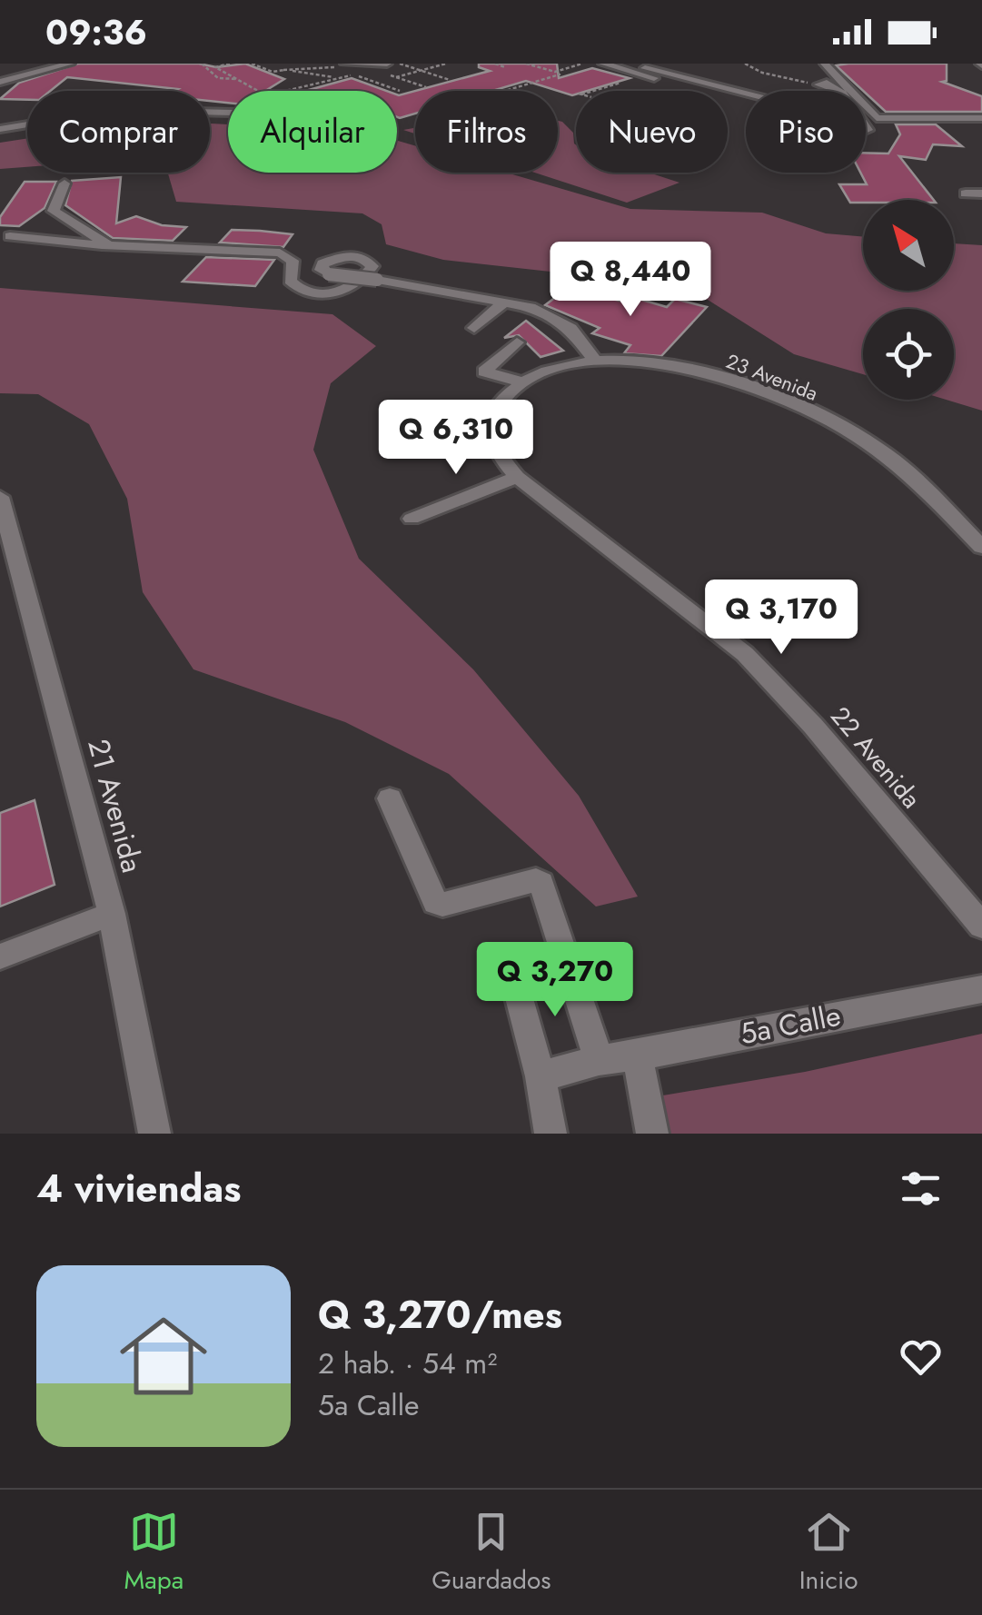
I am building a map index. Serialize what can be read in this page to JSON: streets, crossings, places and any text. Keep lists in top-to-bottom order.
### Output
{
  "streets": {
    "street": [
      "23 Avenida",
      "22 Avenida",
      "21 Avenida",
      "5a Calle"
    ]
  },
  "north": "top left",
  "page": {
    "status": "09:36",
    "chip": [
      "Comprar",
      "Alquilar",
      "Filtros",
      "Nuevo",
      "Piso"
    ],
    "price": [
      "Q 8,440",
      "Q 6,310",
      "Q 3,170",
      "Q 3,270"
    ],
    "heading": "4 viviendas",
    "list": [
      {
        "name": "Q 3,270/mes",
        "note": "2 hab. · 54 m² · 5a Calle"
      }
    ],
    "tabs": ["Mapa", "Guardados", "Inicio"]
  }
}
